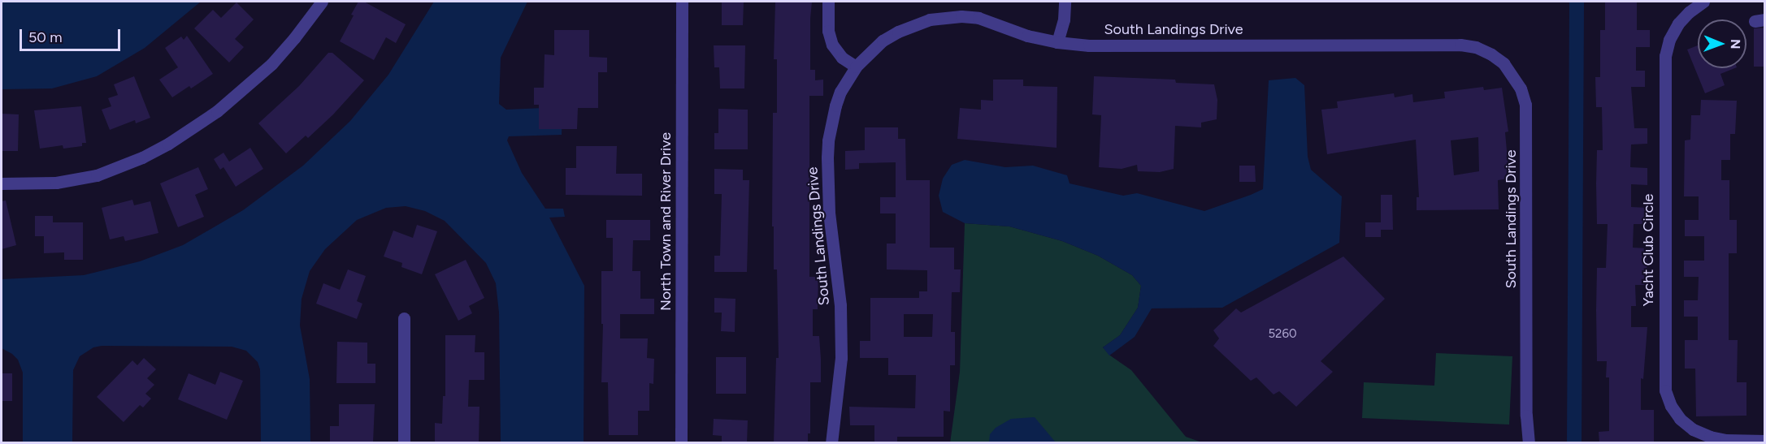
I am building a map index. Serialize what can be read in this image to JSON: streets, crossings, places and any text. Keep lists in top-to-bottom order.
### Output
{
  "streets": {
    "street": ["South Landings Drive", "North Town and River Drive", "Yacht Club Circle"]
  },
  "house_numbers": ["5260"],
  "scale_bar": "50 m",
  "north": "right"
}
